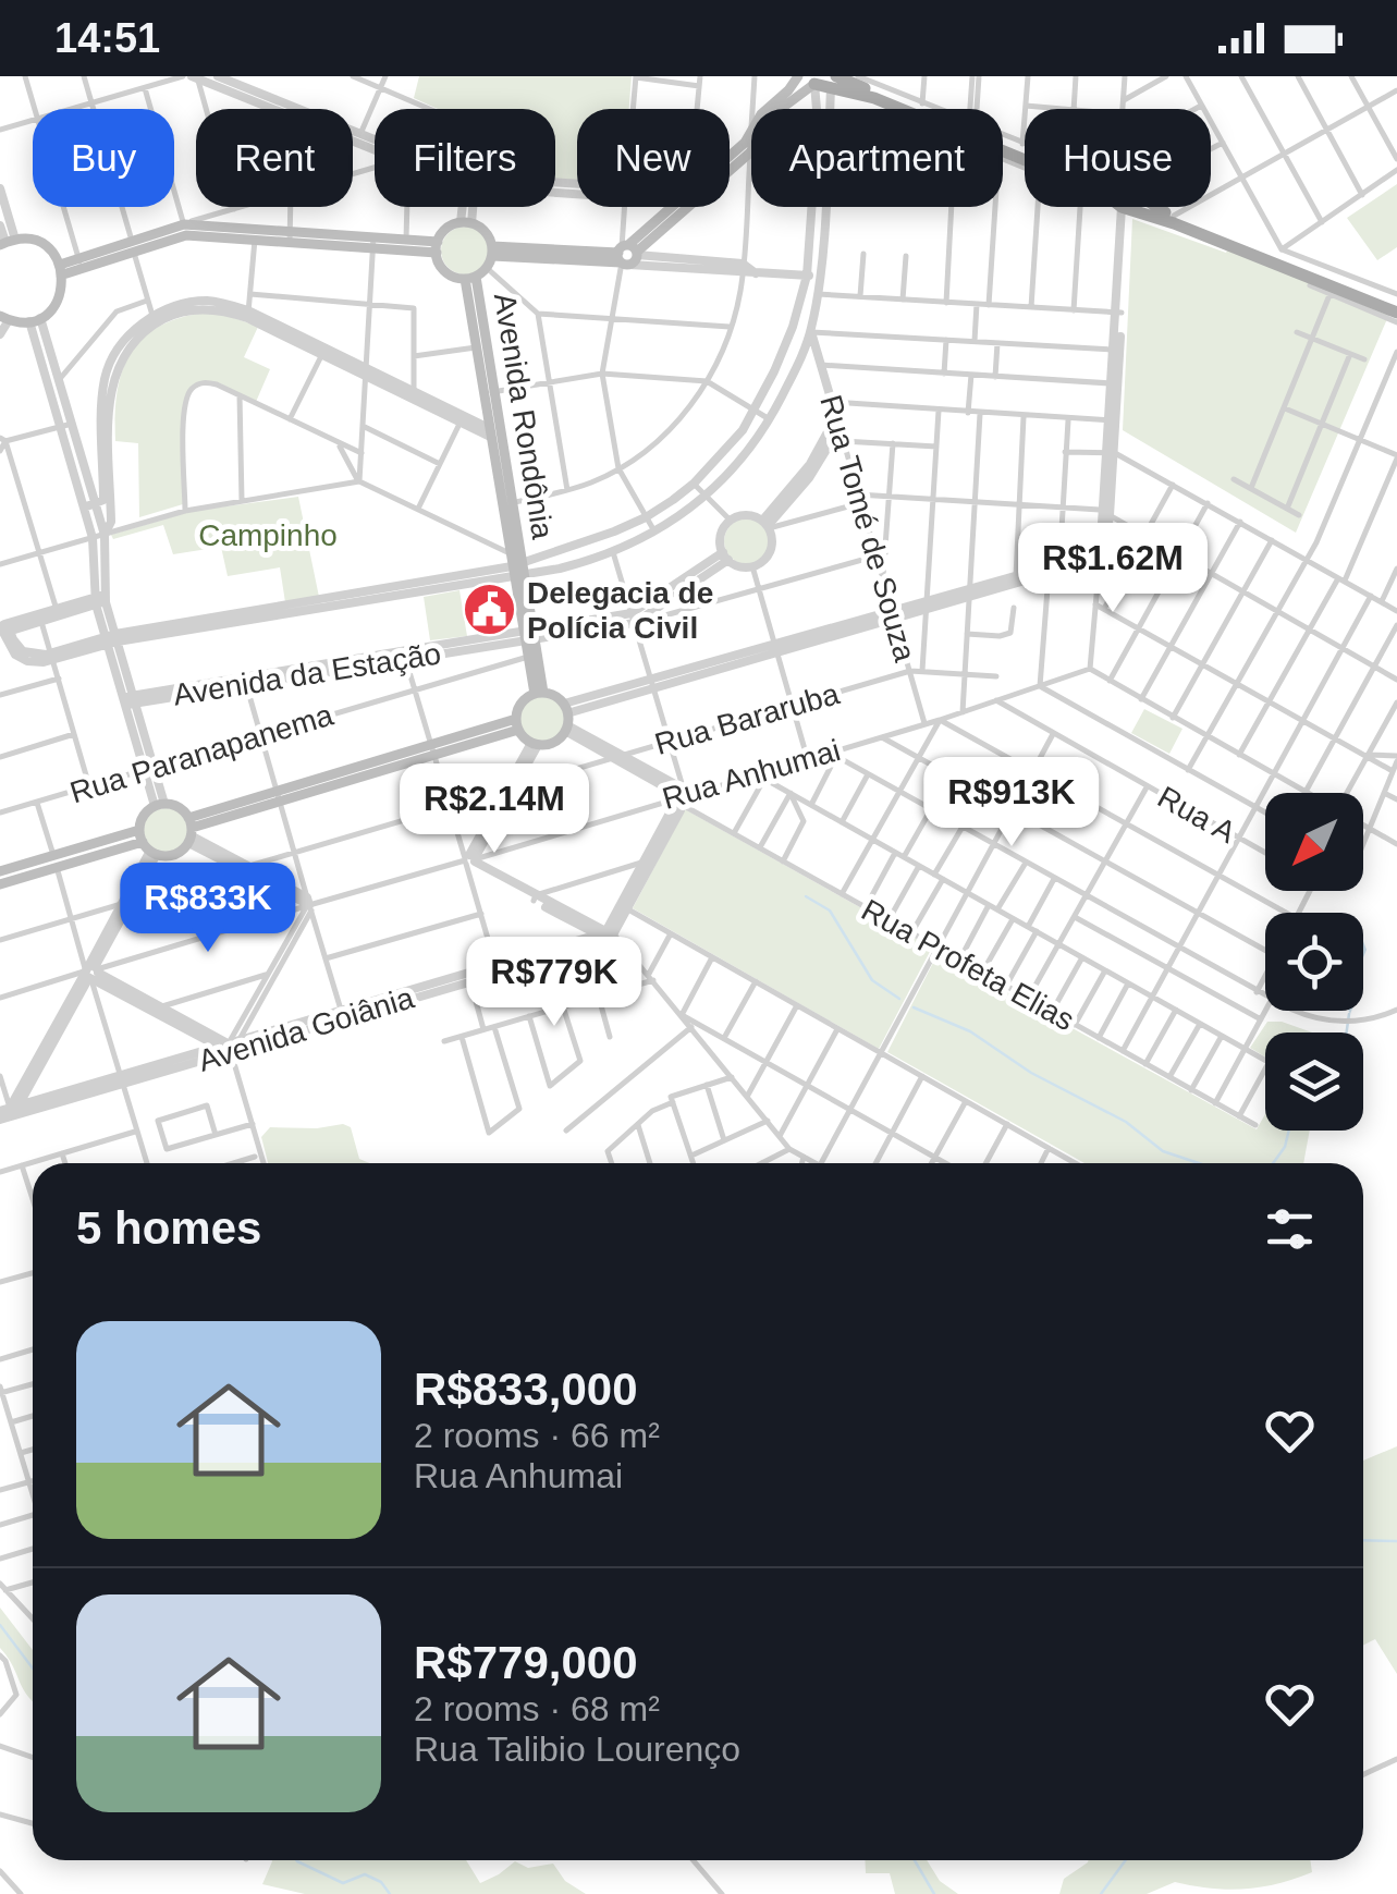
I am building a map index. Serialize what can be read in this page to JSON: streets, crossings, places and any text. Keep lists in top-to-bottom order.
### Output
{
  "streets": {
    "main road": ["Avenida Rondônia"],
    "street": [
      "Rua Tomé de Souza",
      "Avenida da Estação",
      "Rua Bararuba",
      "Rua Paranapanema",
      "Rua Anhumai",
      "Rua A",
      "Rua Profeta Elias",
      "Avenida Goiânia"
    ]
  },
  "crossings": [
    ["Avenida Rondônia", "Avenida da Estação"],
    ["Avenida Rondônia", "Rua Paranapanema"],
    ["Rua Tomé de Souza", "Rua Bararuba"],
    ["Rua Tomé de Souza", "Rua Anhumai"],
    ["Rua Anhumai", "Rua A"],
    ["Rua Anhumai", "Rua Profeta Elias"]
  ],
  "parks": ["Campinho"],
  "places": {
    "public building": ["Delegacia de Polícia Civil"]
  },
  "north": "bottom left",
  "page": {
    "status": "14:51",
    "chip": [
      "Buy",
      "Rent",
      "Filters",
      "New",
      "Apartment",
      "House"
    ],
    "price": [
      "R$1.62M",
      "R$913K",
      "R$2.14M",
      "R$833K",
      "R$779K"
    ],
    "heading": "5 homes",
    "list": [
      {
        "name": "R$833,000",
        "note": "2 rooms · 66 m² · Rua Anhumai"
      },
      {
        "name": "R$779,000",
        "note": "2 rooms · 68 m² · Rua Talibio Lourenço"
      }
    ]
  }
}
